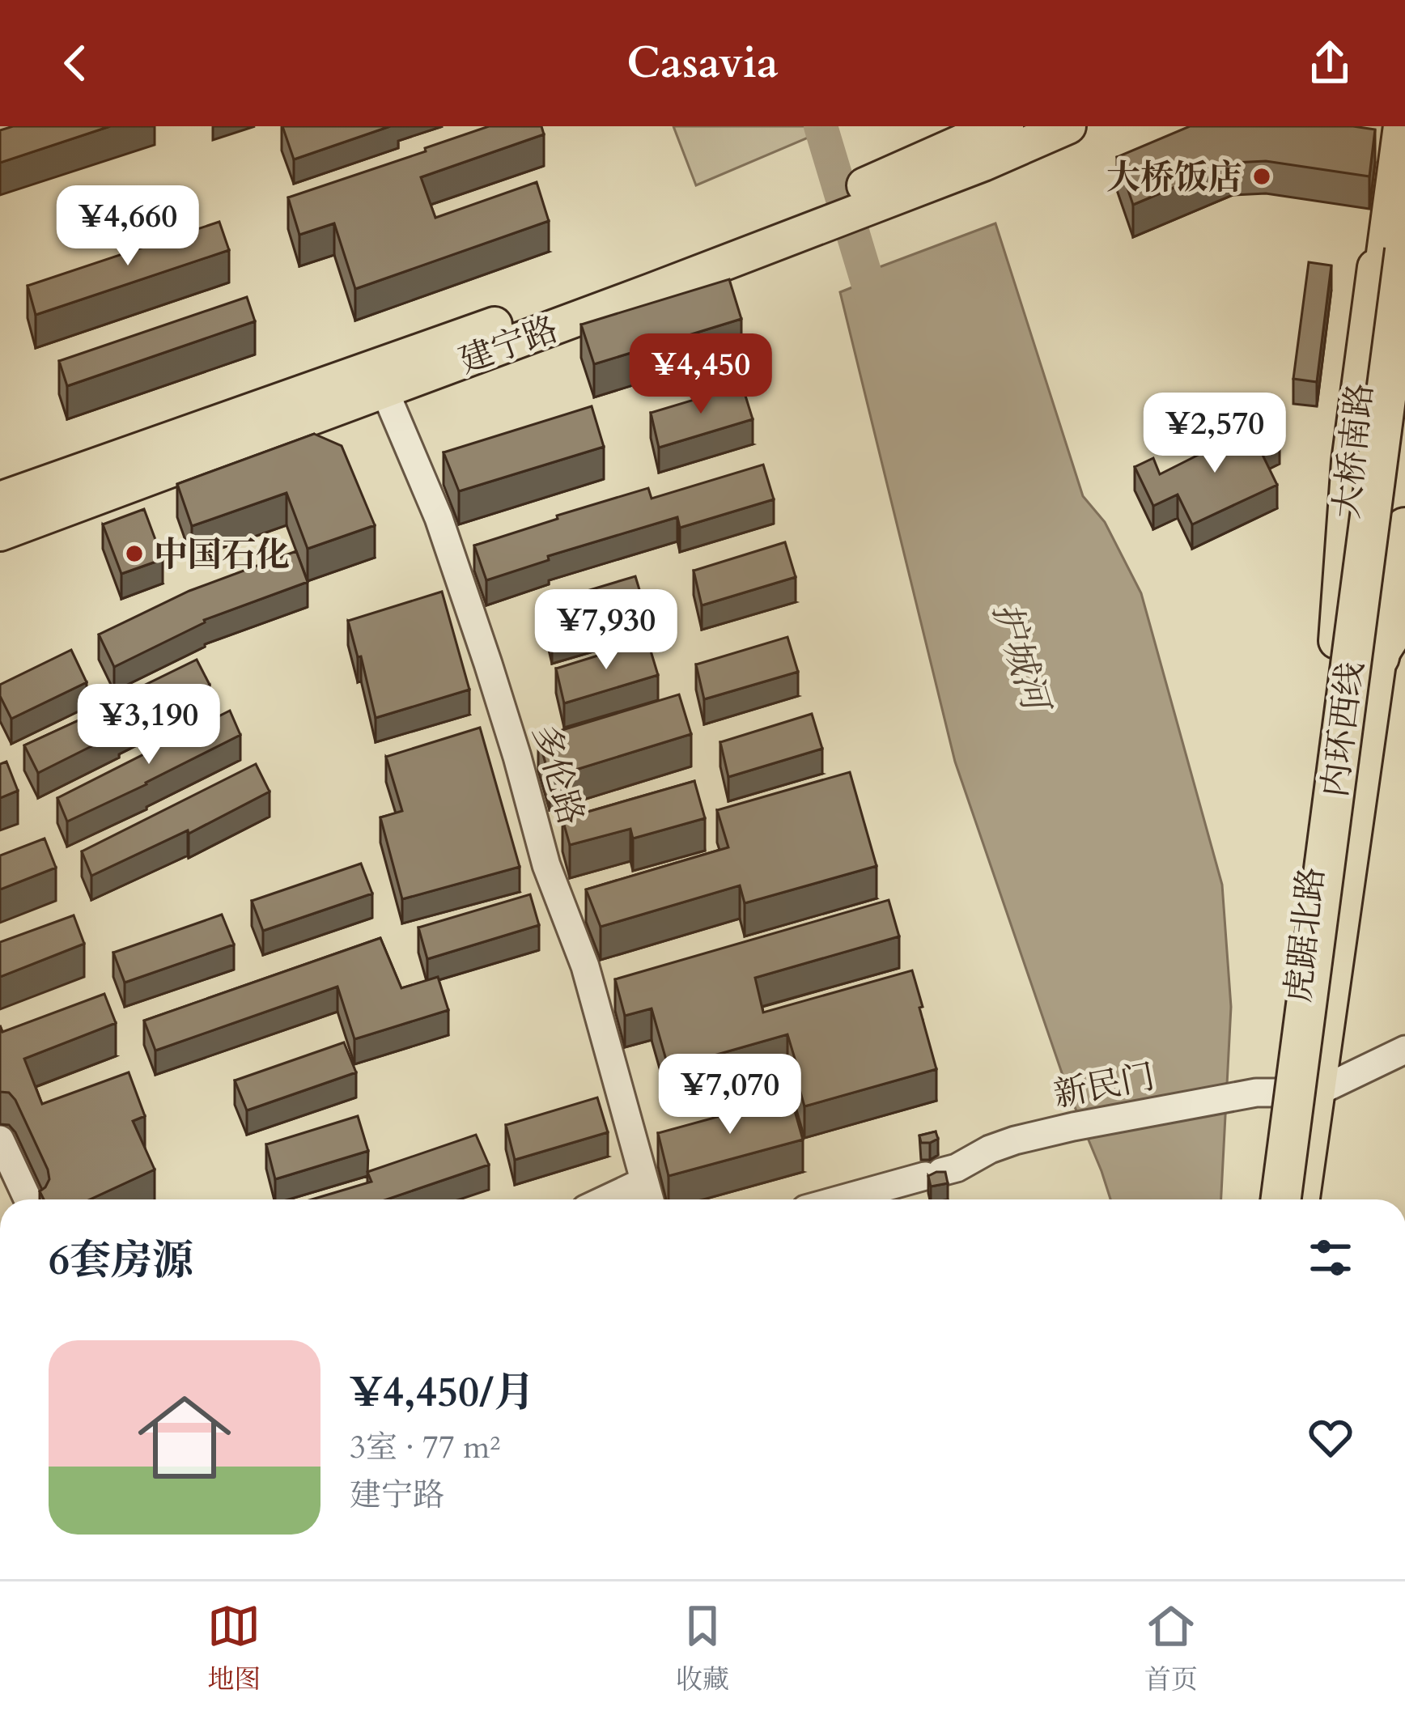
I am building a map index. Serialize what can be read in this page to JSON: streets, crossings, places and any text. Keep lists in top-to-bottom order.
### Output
{
  "streets": {
    "highway": ["内环西线"],
    "main road": ["建宁路", "大桥南路", "虎踞北路"],
    "street": ["多伦路", "新民门"]
  },
  "crossings": [
    ["建宁路", "多伦路"],
    ["大桥南路", "虎踞北路"],
    ["虎踞北路", "新民门"]
  ],
  "water": ["护城河"],
  "places": ["大桥饭店", "中国石化"],
  "page": {
    "header": "Casavia",
    "price": [
      "¥4,660",
      "¥4,450",
      "¥2,570",
      "¥7,930",
      "¥3,190",
      "¥7,070"
    ],
    "heading": "6套房源",
    "list": [
      {
        "name": "¥4,450/月",
        "note": "3室 · 77 m² · 建宁路"
      }
    ],
    "tabs": ["地图", "收藏", "首页"]
  }
}
